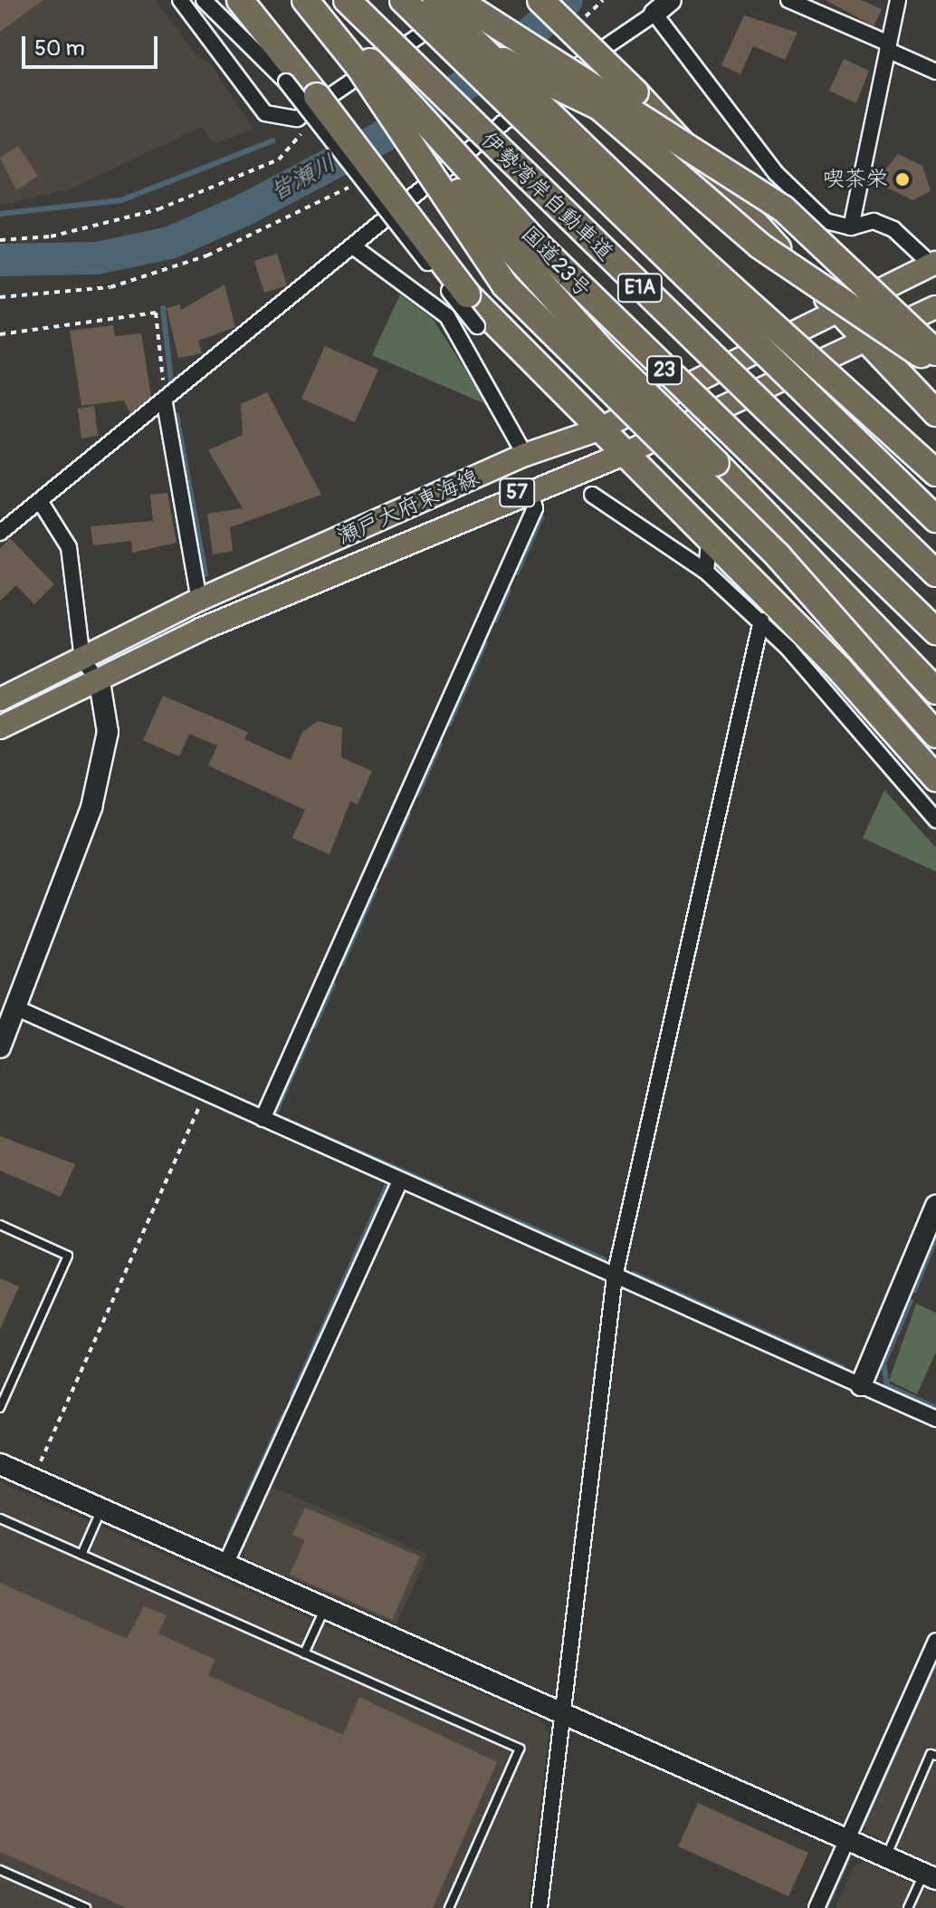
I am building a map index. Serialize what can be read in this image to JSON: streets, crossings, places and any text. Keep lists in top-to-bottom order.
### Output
{
  "streets": {
    "highway": [
      "伊勢湾岸自動車道",
      "国道23号",
      "E1A",
      "23"
    ],
    "main road": ["57", "瀬戸大府東海線"]
  },
  "water": ["皆瀬川"],
  "places": ["喫茶栄"],
  "scale_bar": "50 m"
}
